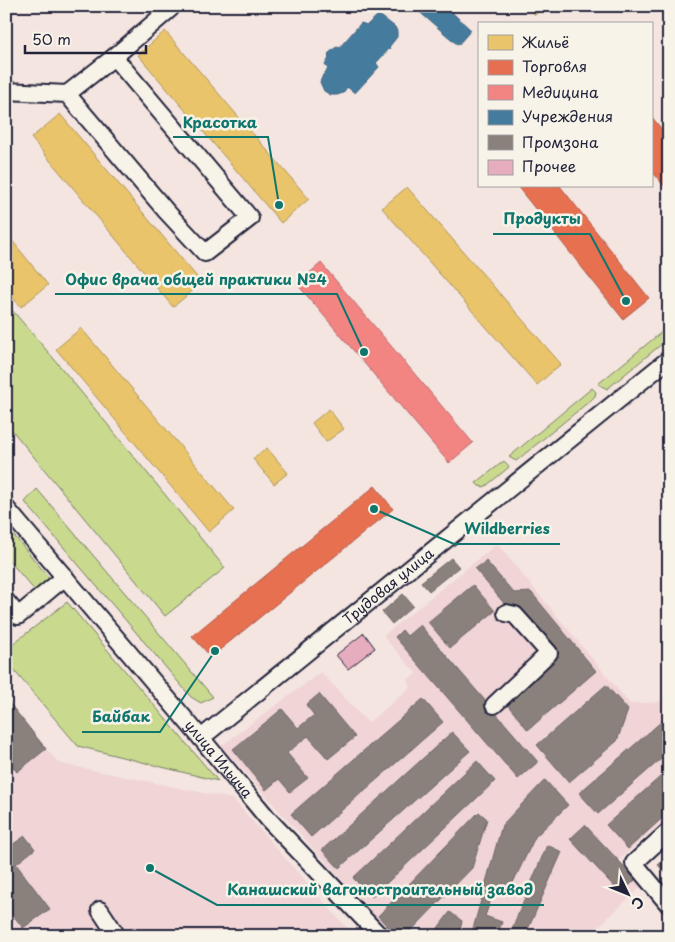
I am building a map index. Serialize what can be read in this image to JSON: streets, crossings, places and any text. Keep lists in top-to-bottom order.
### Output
{
  "streets": {
    "street": ["Трудовая улица", "улица Ильича"]
  },
  "crossings": [
    ["Трудовая улица", "улица Ильича"]
  ],
  "places": [
    "Красотка",
    "Продукты",
    "Офис врача общей практики №4",
    "Wildberries",
    "Байбак",
    "Канашский вагоностроительный завод"
  ],
  "legend": [
    "Жильё",
    "Торговля",
    "Медицина",
    "Учреждения",
    "Промзона",
    "Прочее"
  ],
  "scale_bar": "50 m",
  "north": "bottom right"
}
